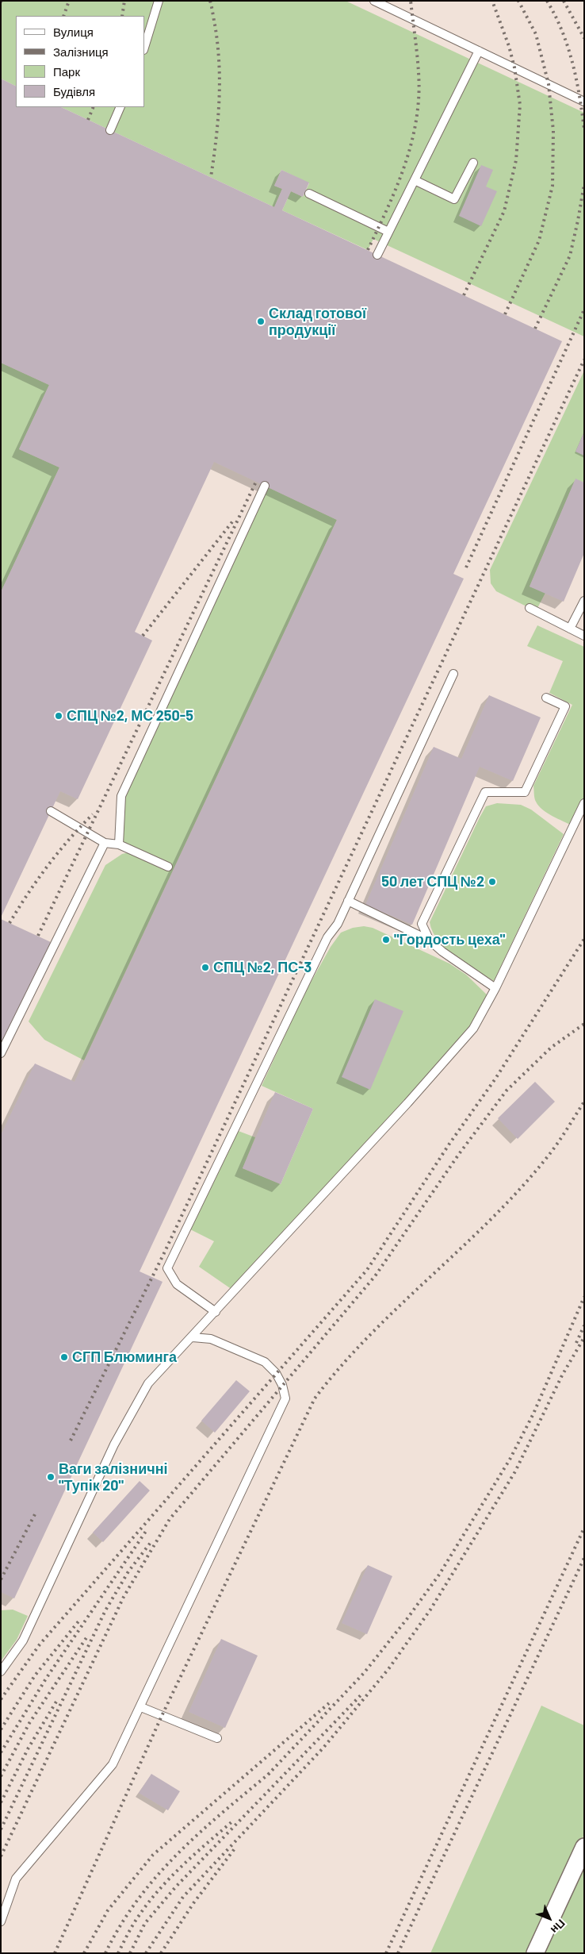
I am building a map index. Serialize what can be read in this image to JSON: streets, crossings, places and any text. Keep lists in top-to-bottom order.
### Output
{
  "places": [
    "Склад готової продукції",
    "СПЦ №2, МС 250-5",
    "50 лет СПЦ №2",
    "\"Гордость цеха\"",
    "СПЦ №2, ПС-3",
    "СГП Блюминга",
    "Ваги залізничні \"Тупік 20\""
  ],
  "legend": [
    "Вулиця",
    "Залізниця",
    "Парк",
    "Будівля"
  ],
  "north": "bottom right"
}
